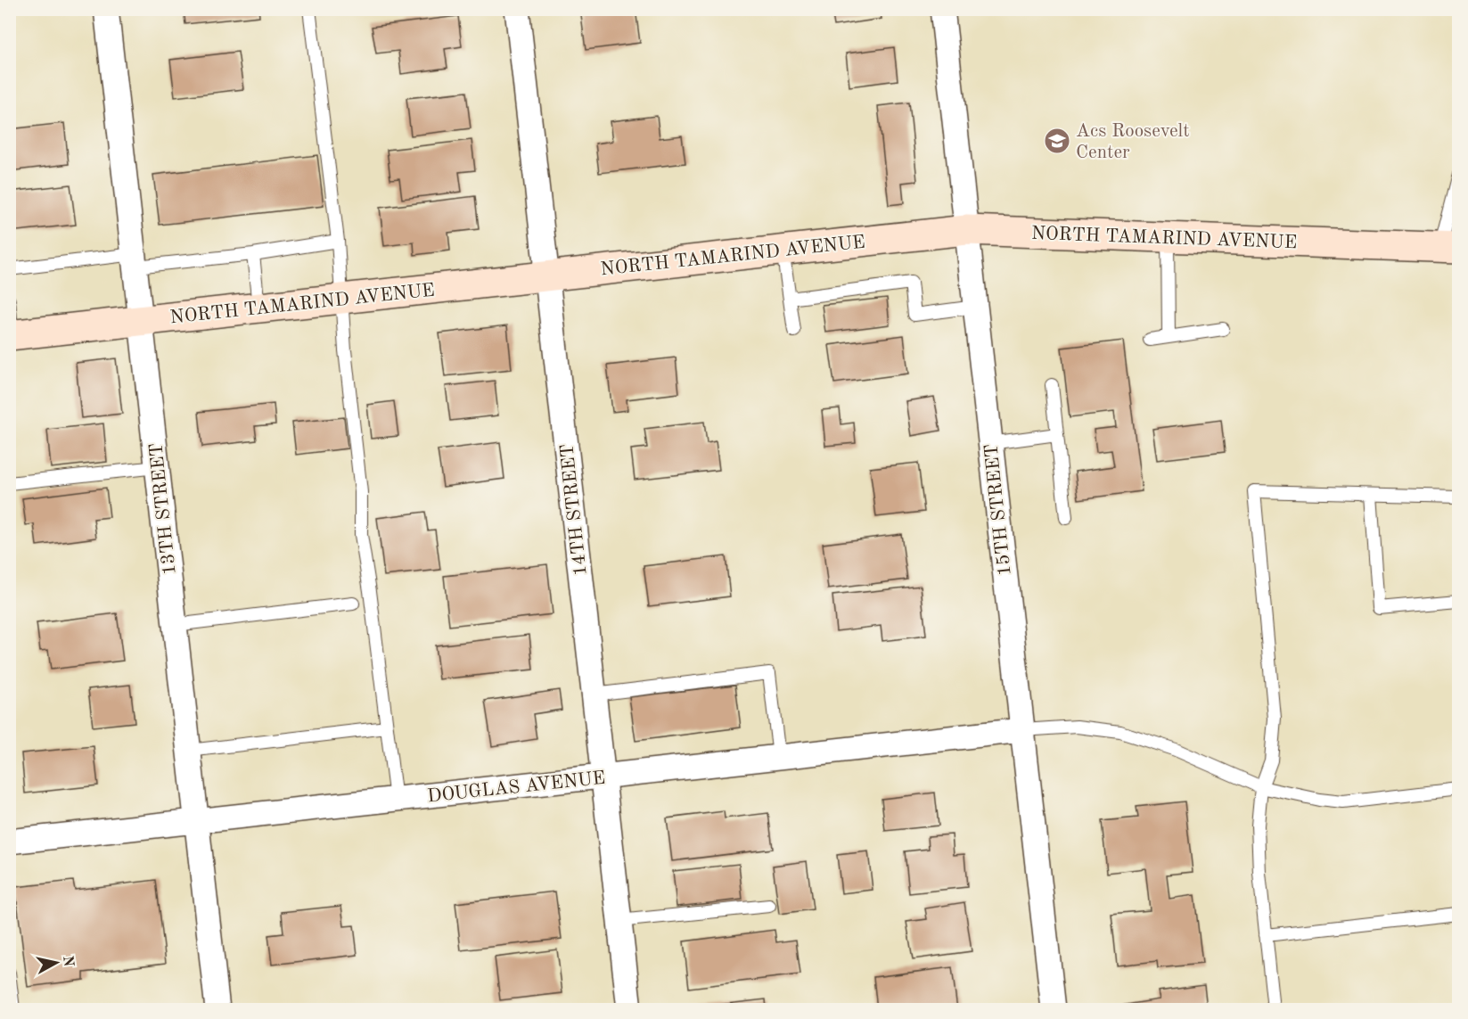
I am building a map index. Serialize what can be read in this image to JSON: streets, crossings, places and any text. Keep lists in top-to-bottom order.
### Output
{
  "streets": {
    "street": [
      "NORTH TAMARIND AVENUE",
      "13TH STREET",
      "14TH STREET",
      "15TH STREET",
      "DOUGLAS AVENUE"
    ]
  },
  "crossings": [
    ["NORTH TAMARIND AVENUE", "13TH STREET"],
    ["NORTH TAMARIND AVENUE", "14TH STREET"],
    ["NORTH TAMARIND AVENUE", "15TH STREET"],
    ["13TH STREET", "DOUGLAS AVENUE"],
    ["14TH STREET", "DOUGLAS AVENUE"],
    ["15TH STREET", "DOUGLAS AVENUE"]
  ],
  "places": {
    "school or university": ["Acs Roosevelt Center"]
  },
  "north": "right"
}
